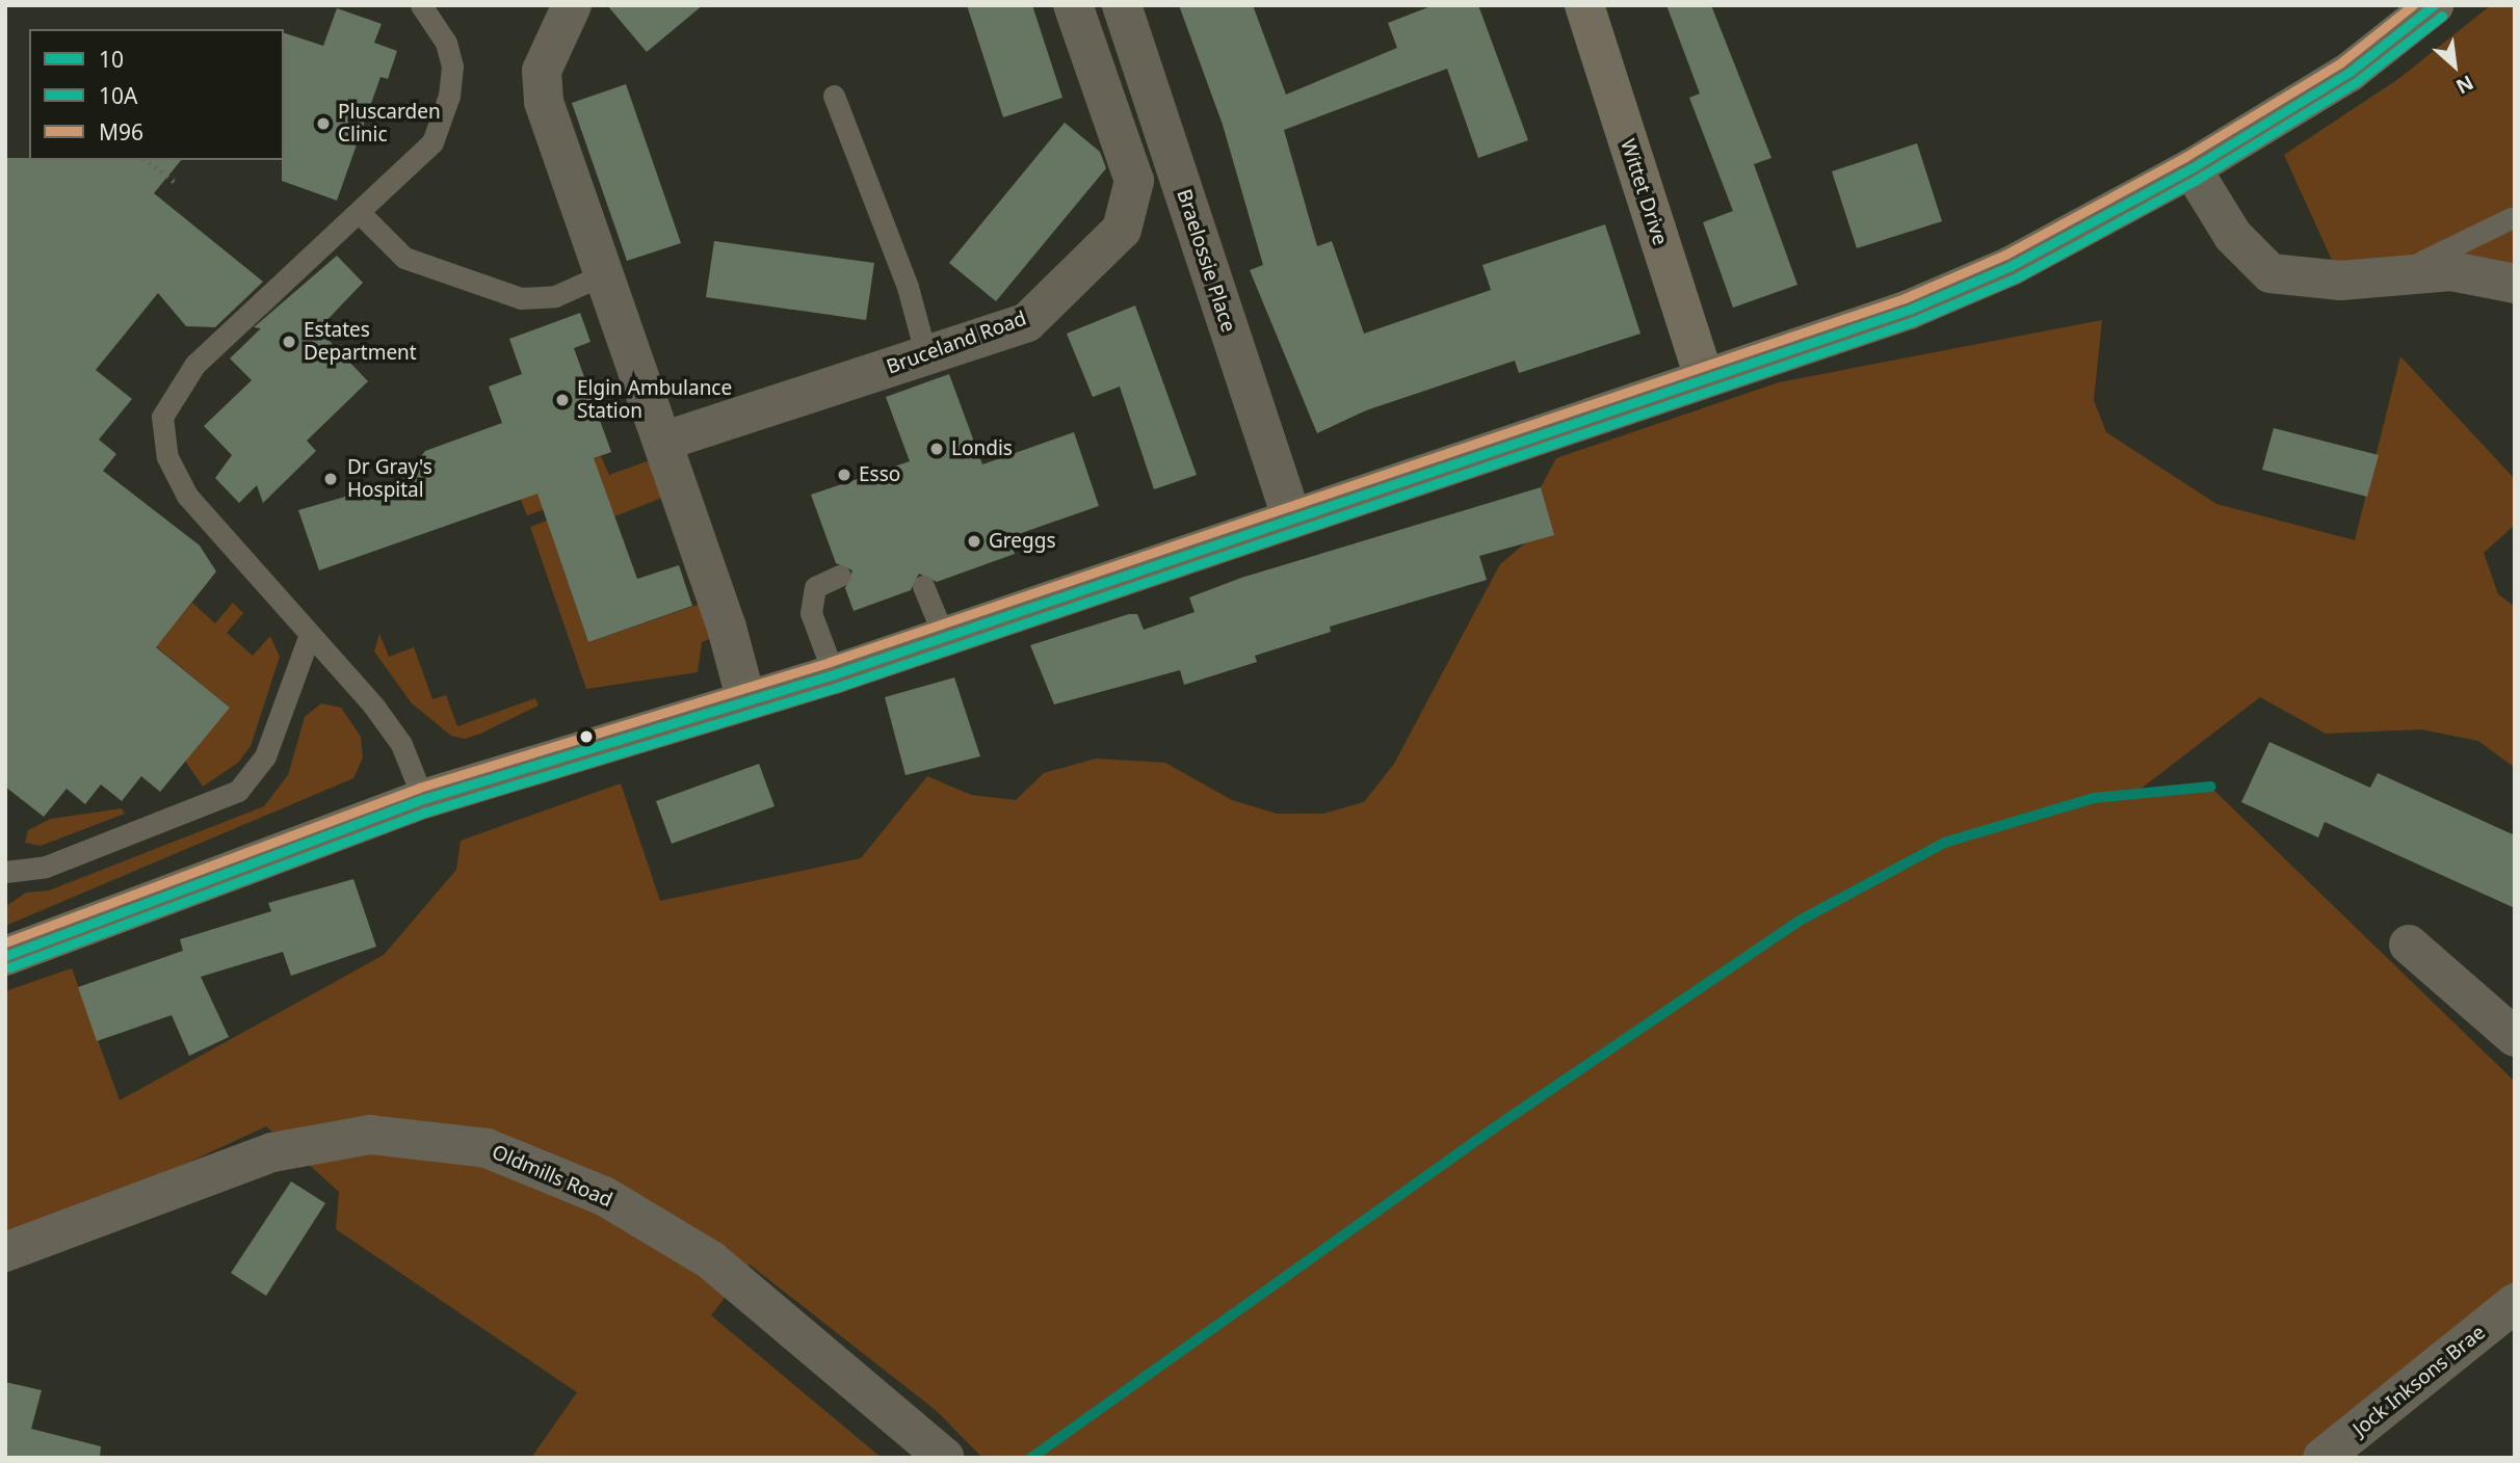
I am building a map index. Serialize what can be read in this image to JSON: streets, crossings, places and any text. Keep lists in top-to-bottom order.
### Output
{
  "streets": {
    "street": [
      "Wittet Drive",
      "Braelossie Place",
      "Bruceland Road",
      "Oldmills Road",
      "Jock Inksons Brae"
    ]
  },
  "places": [
    "Pluscarden Clinic",
    "Estates Department",
    "Elgin Ambulance Station",
    "Londis",
    "Esso",
    "Dr Gray's Hospital",
    "Greggs"
  ],
  "lines": ["transit line 10", "transit line M96", "transit line 10A"],
  "legend": ["10", "10A", "M96"],
  "north": "bottom right"
}
